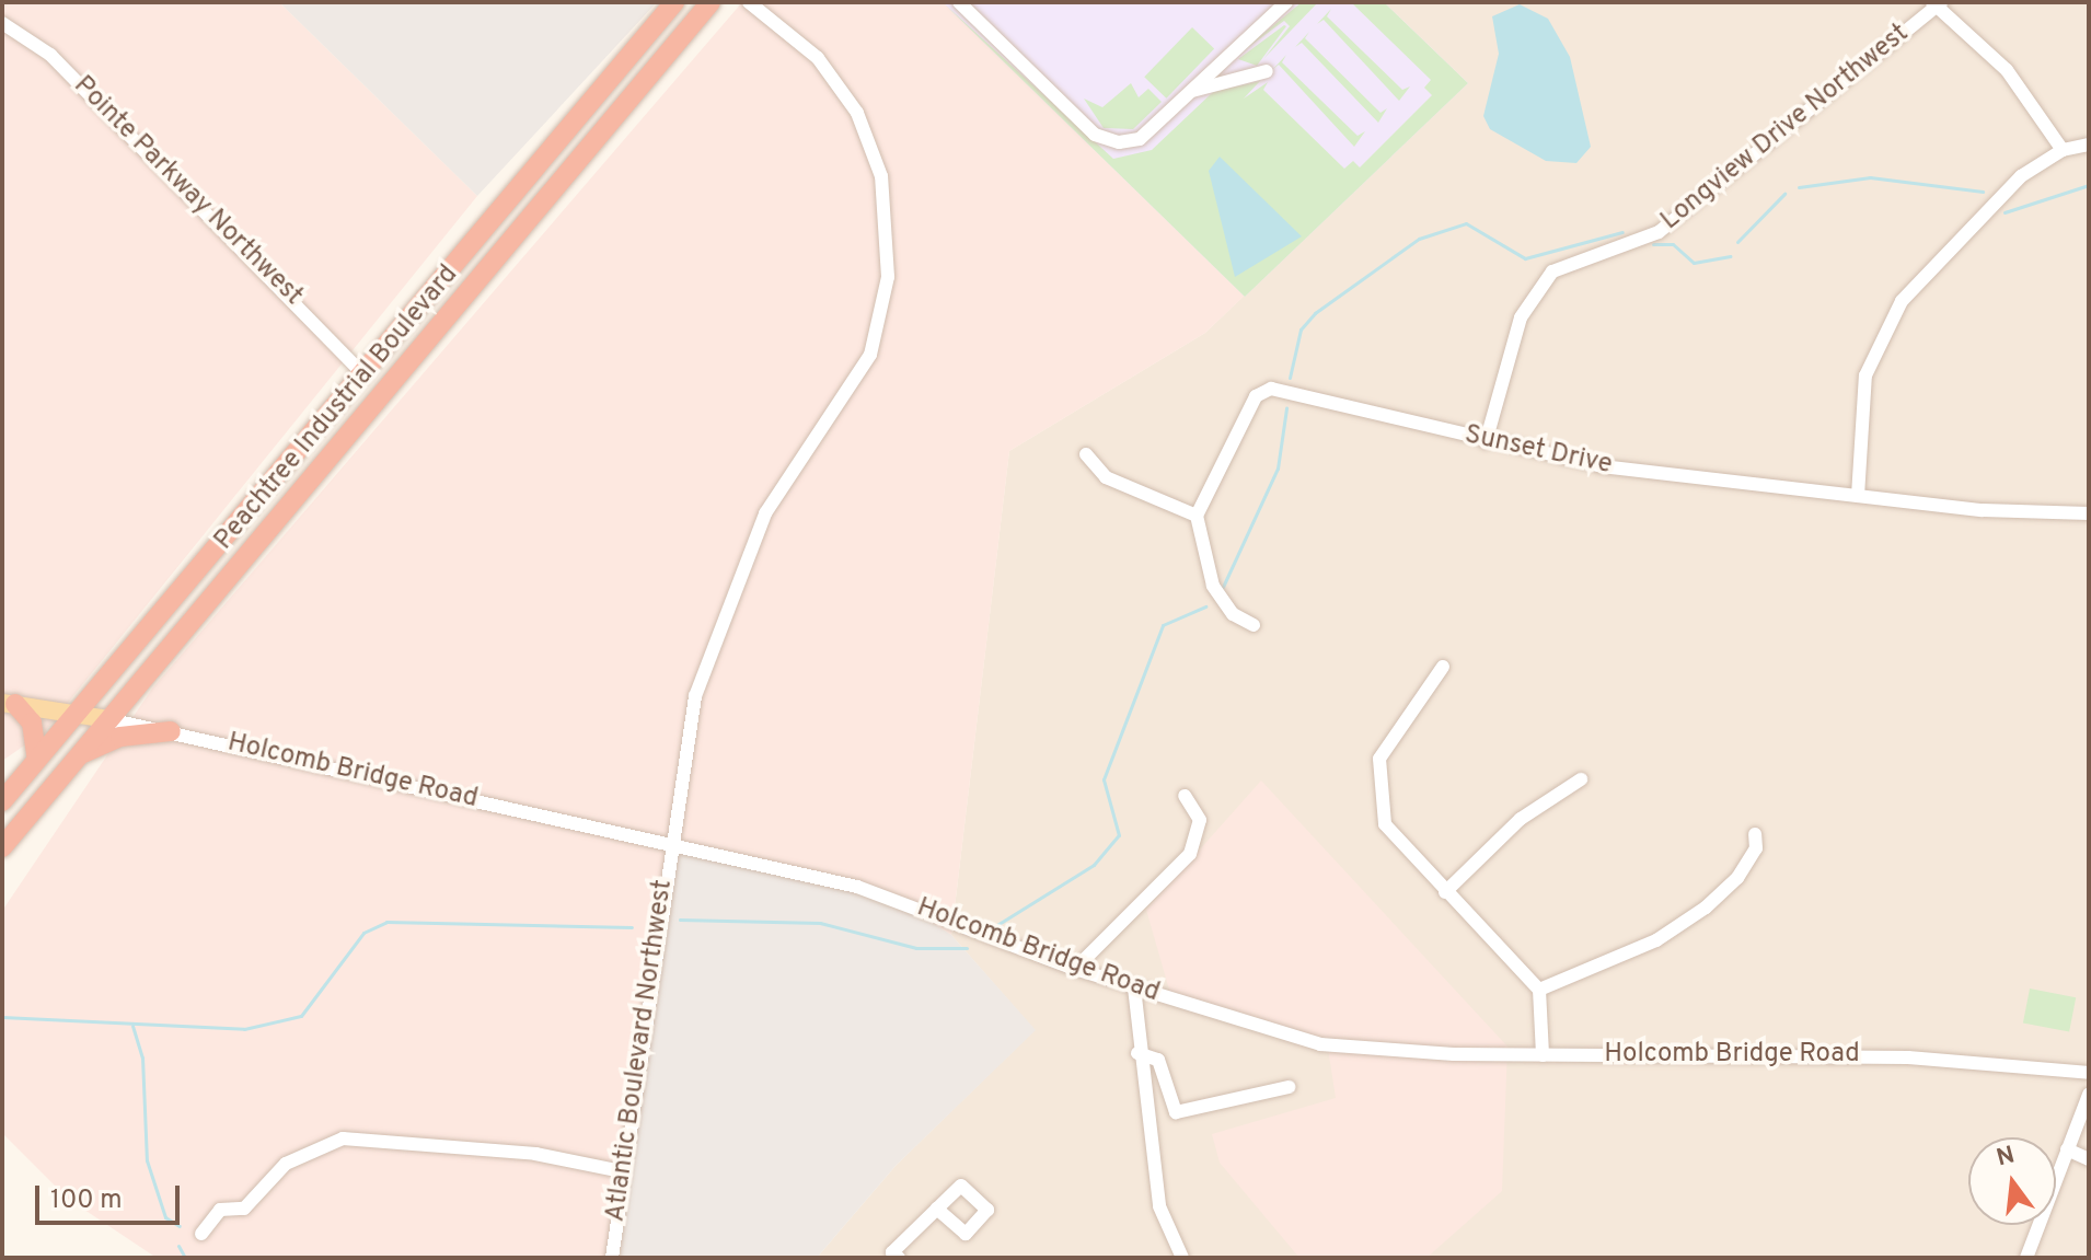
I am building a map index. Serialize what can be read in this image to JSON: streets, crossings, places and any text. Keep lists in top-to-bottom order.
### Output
{
  "streets": {
    "highway": ["Peachtree Industrial Boulevard"],
    "main road": ["Holcomb Bridge Road"],
    "street": [
      "Longview Drive Northwest",
      "Pointe Parkway Northwest",
      "Sunset Drive",
      "Atlantic Boulevard Northwest"
    ]
  },
  "crossings": [
    ["Longview Drive Northwest", "Sunset Drive"],
    ["Pointe Parkway Northwest", "Peachtree Industrial Boulevard"],
    ["Peachtree Industrial Boulevard", "Holcomb Bridge Road"],
    ["Holcomb Bridge Road", "Atlantic Boulevard Northwest"]
  ],
  "scale_bar": "100 m",
  "north": "top"
}
